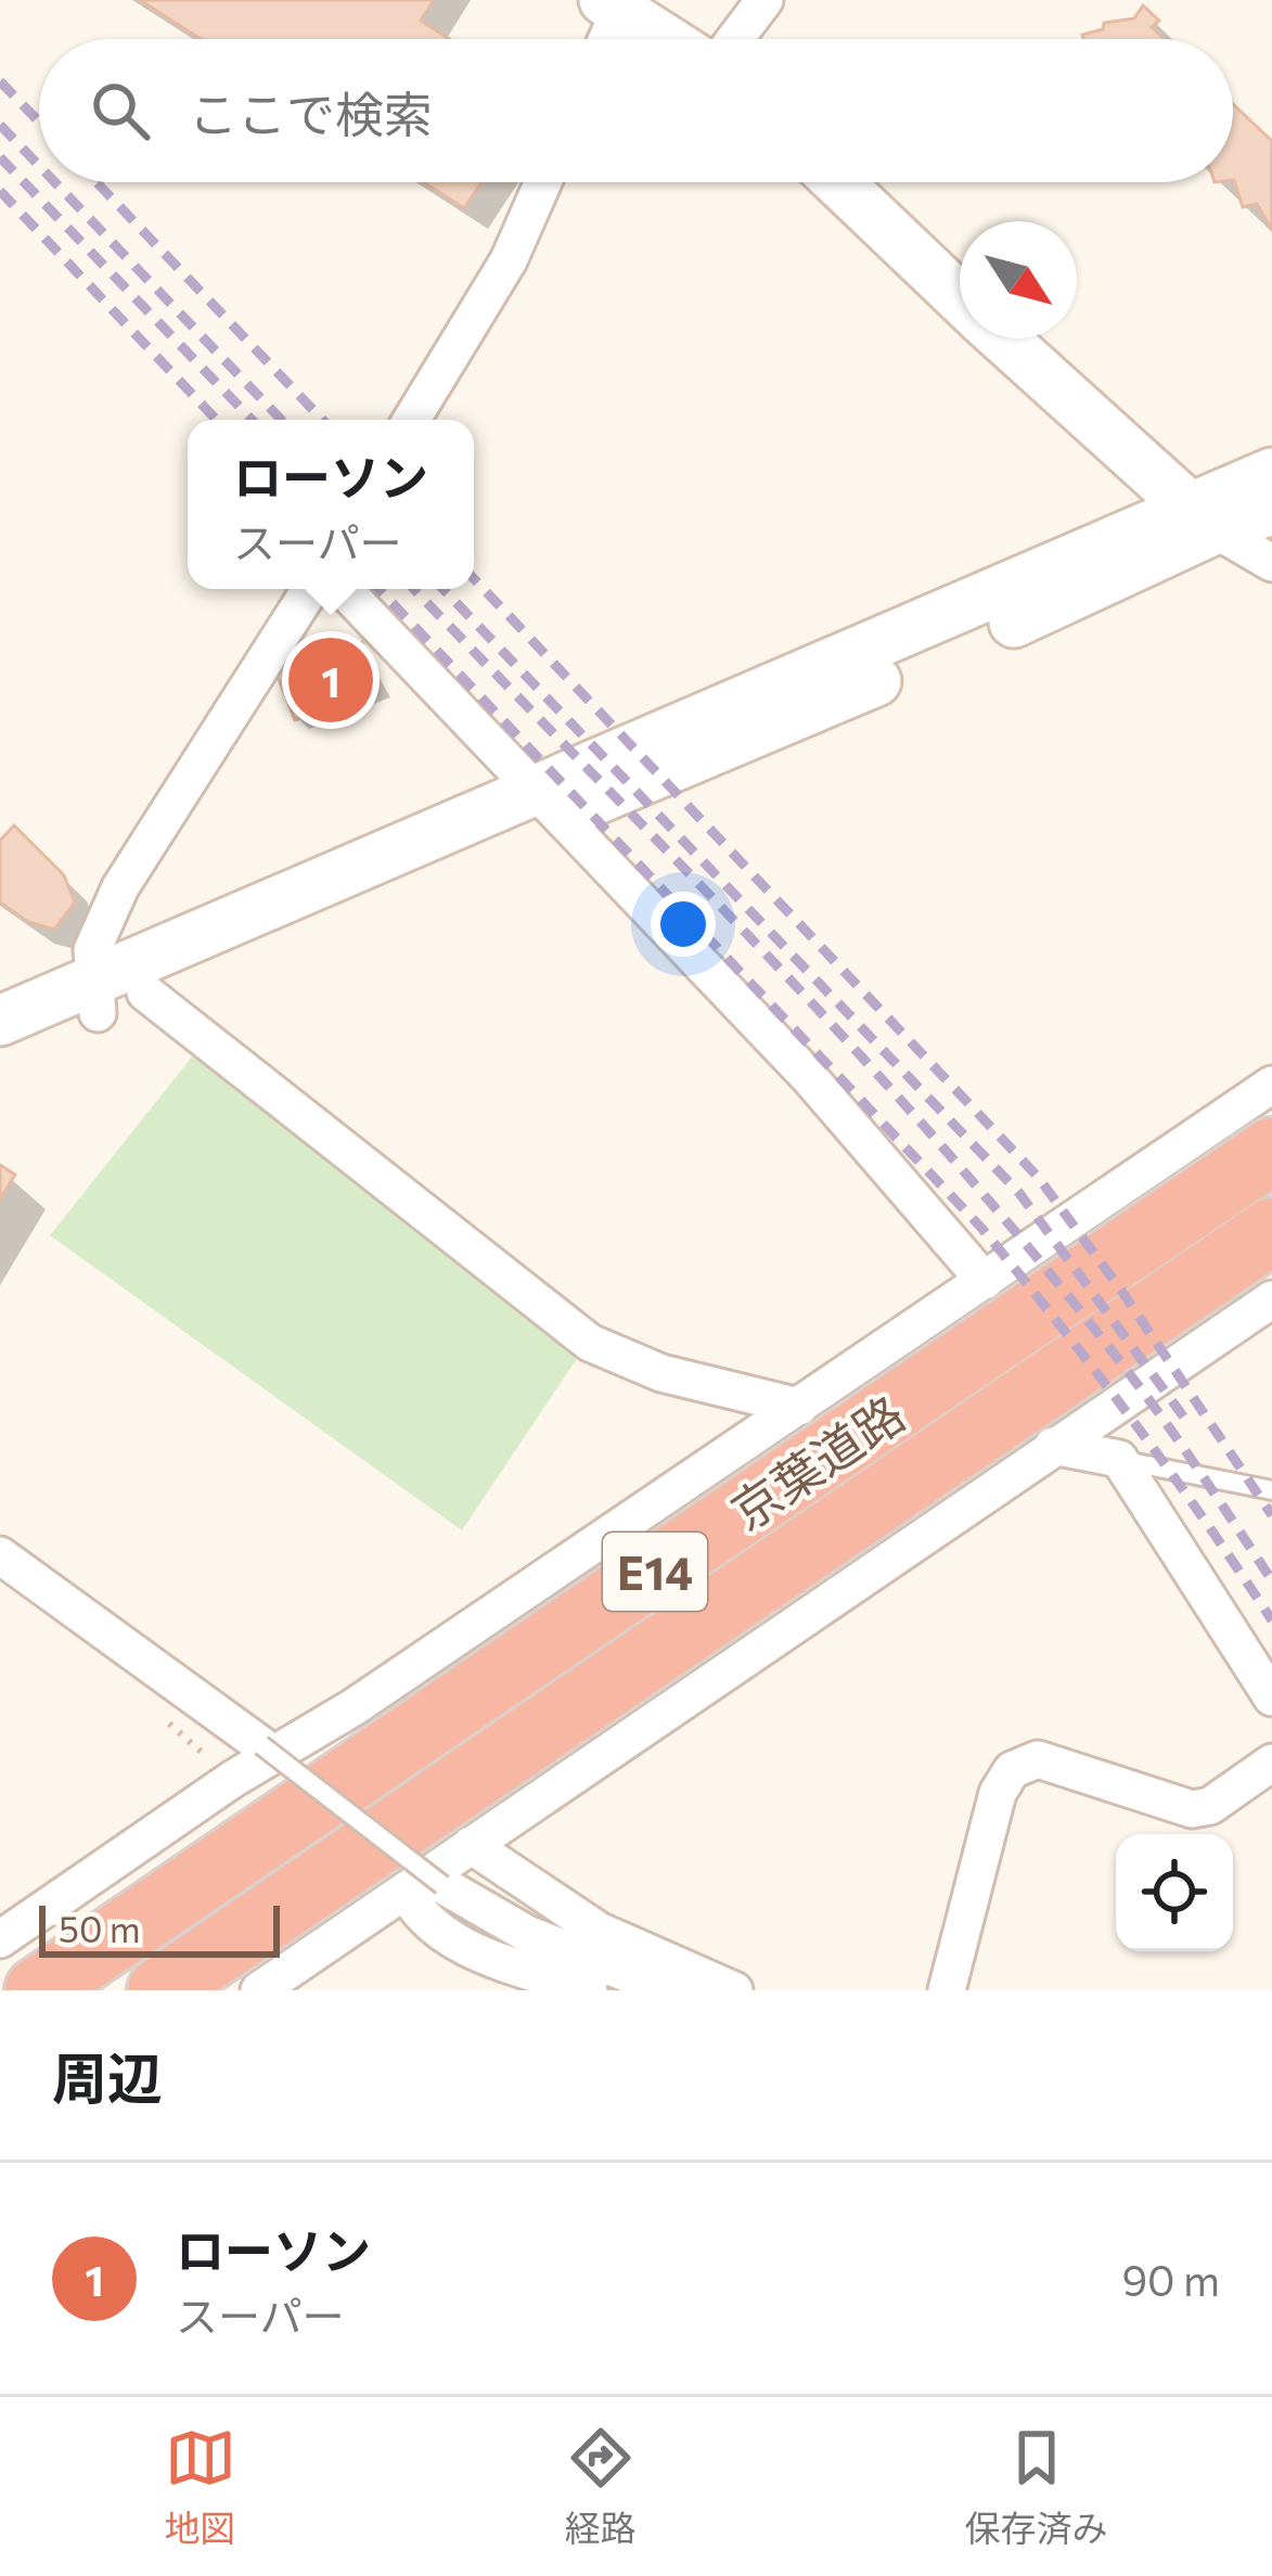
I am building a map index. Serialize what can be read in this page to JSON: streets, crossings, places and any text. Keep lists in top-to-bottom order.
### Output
{
  "streets": {
    "highway": ["京葉道路", "E14"]
  },
  "scale_bar": "50 m",
  "north": "bottom right",
  "page": {
    "search": "ここで検索",
    "popup": ["ローソン", "スーパー"],
    "pins": "1",
    "scale": "50 m",
    "heading": "周辺",
    "list": [
      {
        "mark": "1",
        "name": "ローソン",
        "note": "スーパー",
        "value": "90 m"
      }
    ],
    "nav": ["地図", "経路", "保存済み"]
  }
}
